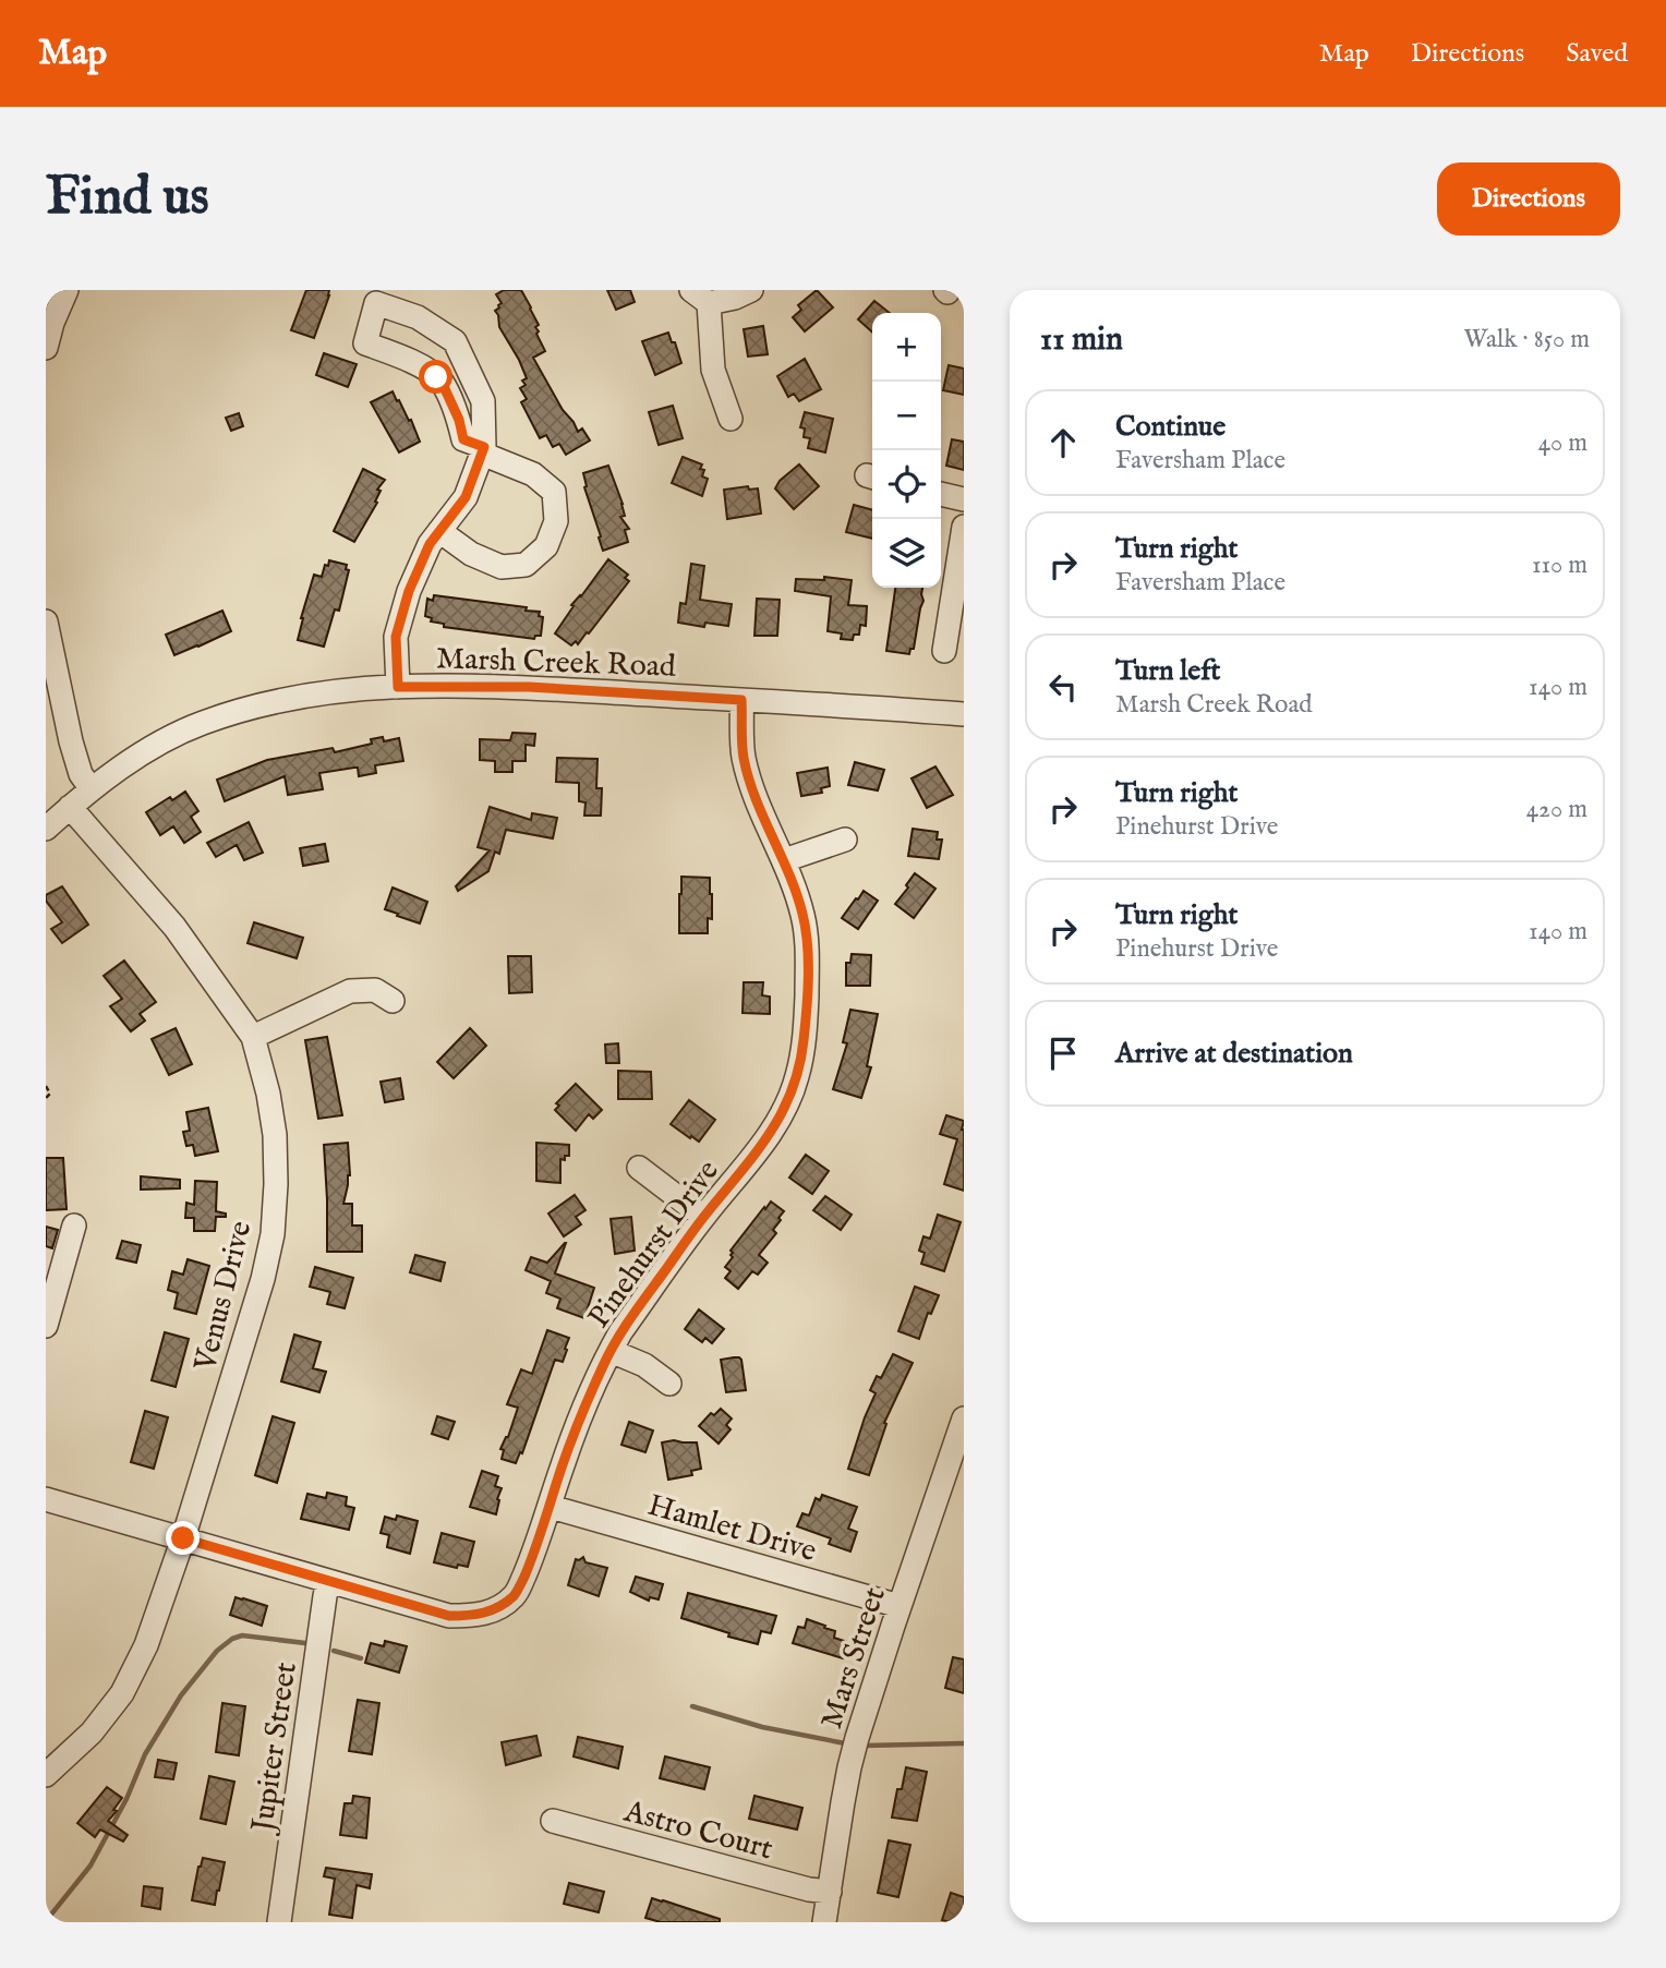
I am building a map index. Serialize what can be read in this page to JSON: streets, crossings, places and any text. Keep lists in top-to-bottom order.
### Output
{
  "streets": {
    "street": [
      "Marsh Creek Road",
      "Pinehurst Drive",
      "Venus Drive",
      "Hamlet Drive",
      "Mars Street",
      "Jupiter Street",
      "Astro Court"
    ]
  },
  "crossings": [
    ["Marsh Creek Road", "Pinehurst Drive"],
    ["Marsh Creek Road", "Venus Drive"],
    ["Pinehurst Drive", "Venus Drive"],
    ["Pinehurst Drive", "Hamlet Drive"],
    ["Pinehurst Drive", "Jupiter Street"],
    ["Hamlet Drive", "Mars Street"],
    ["Mars Street", "Astro Court"]
  ],
  "page": {
    "header": "Map",
    "nav": ["Map", "Directions", "Saved"],
    "buttons": "Directions",
    "title": "Find us",
    "heading": ["11 min", "Walk · 850 m"],
    "map_buttons": ["+", "−"],
    "list": [
      ["Continue", "Faversham Place", "40 m"],
      ["Turn right", "Faversham Place", "110 m"],
      ["Turn left", "Marsh Creek Road", "140 m"],
      ["Turn right", "Pinehurst Drive", "420 m"],
      ["Turn right", "Pinehurst Drive", "140 m"],
      "Arrive at destination"
    ]
  }
}
